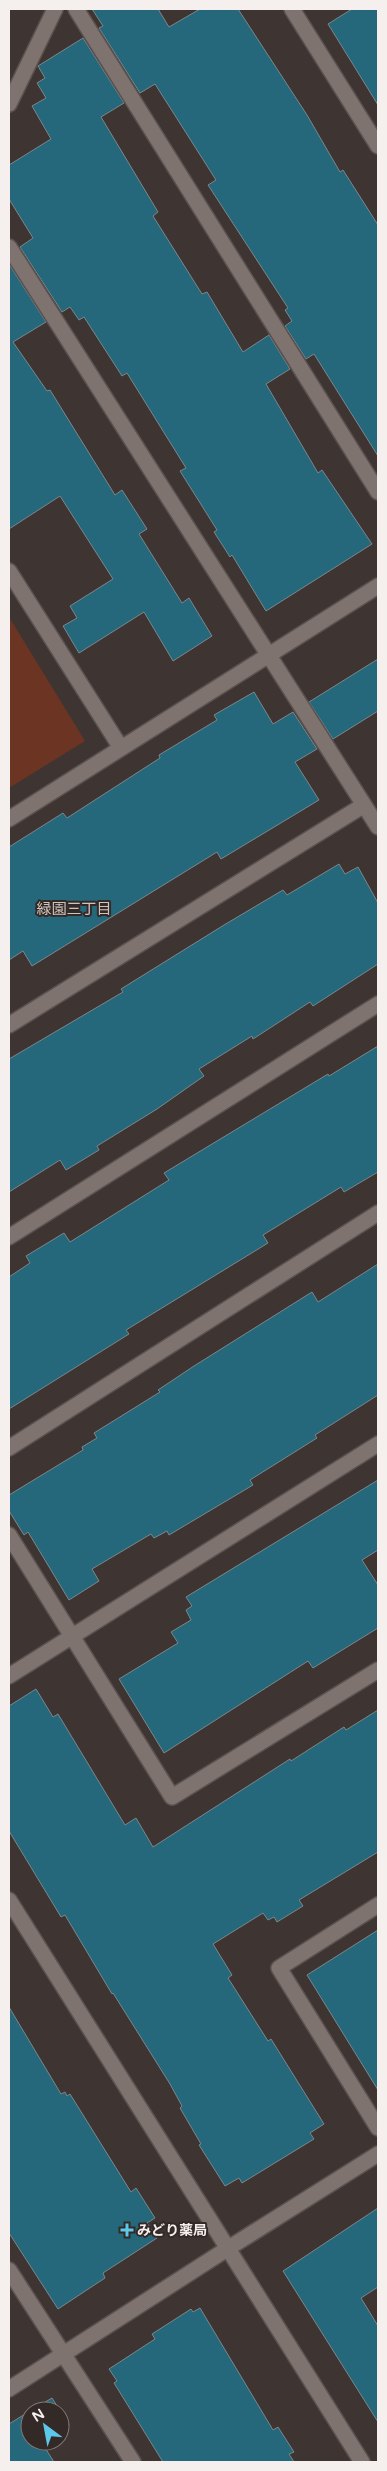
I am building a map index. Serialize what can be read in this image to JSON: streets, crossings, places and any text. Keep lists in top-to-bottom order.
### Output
{
  "districts": ["緑園三丁目"],
  "places": {
    "health": ["みどり薬局"]
  },
  "north": "top left"
}
